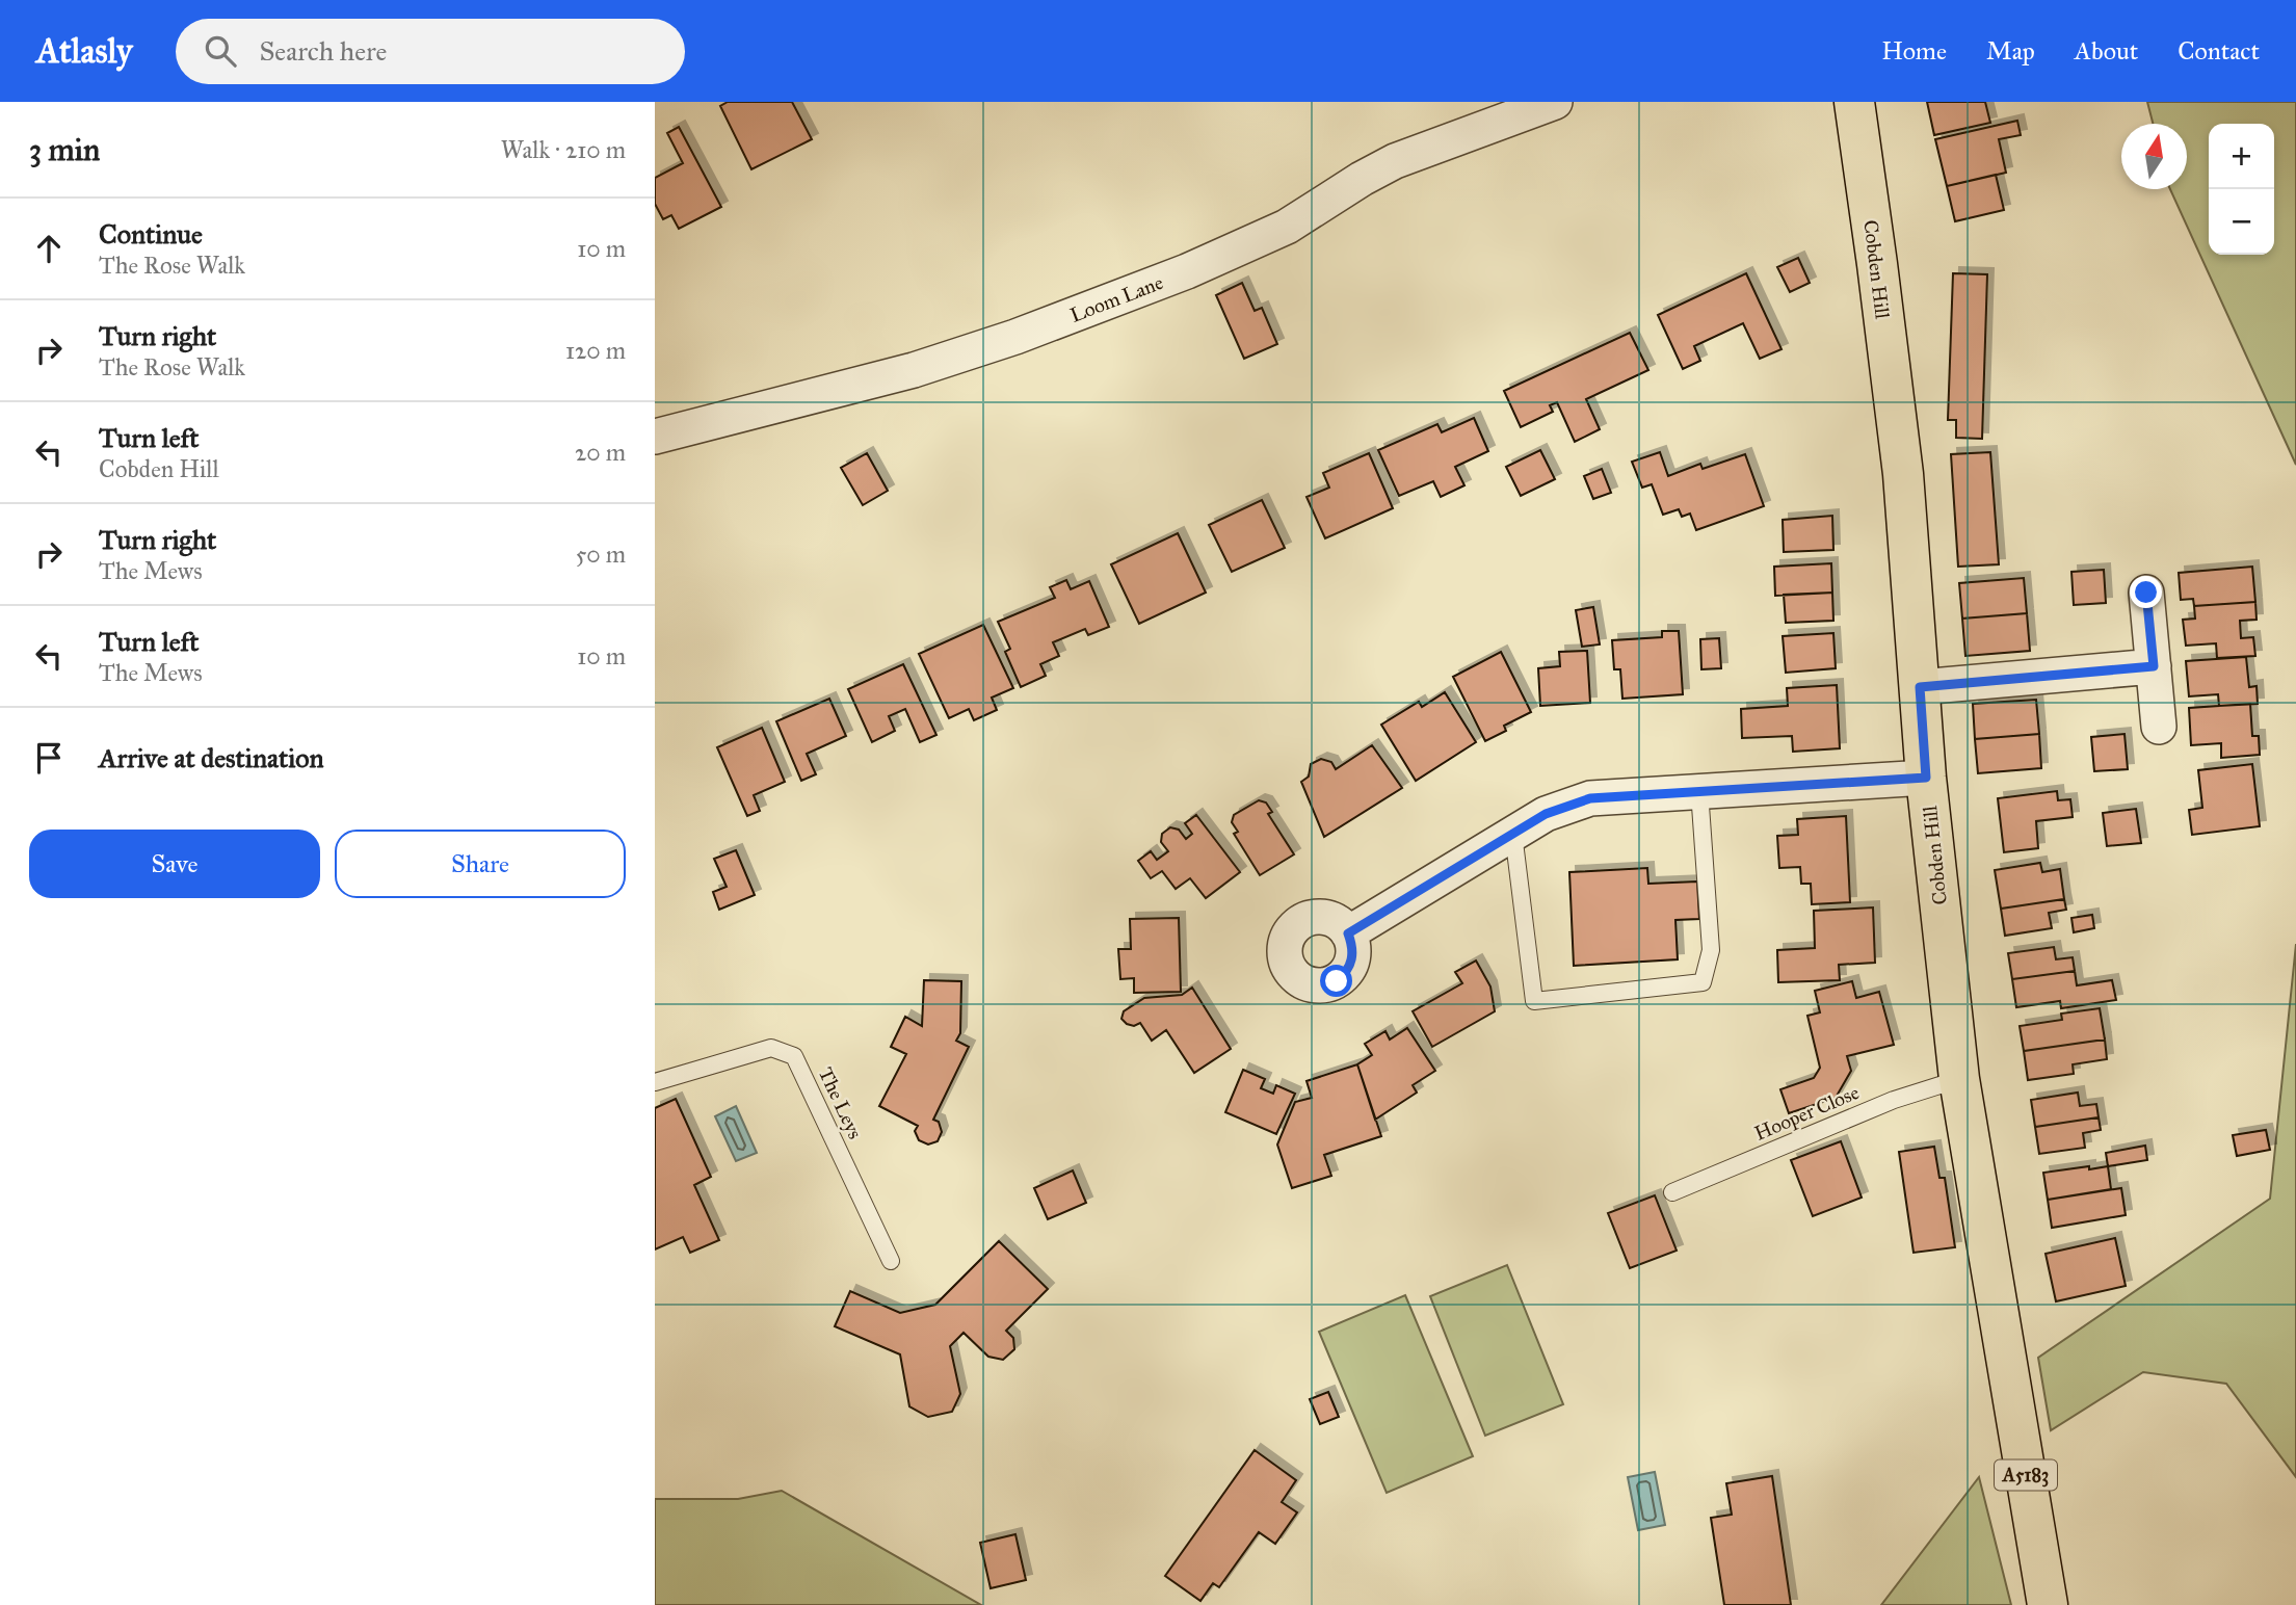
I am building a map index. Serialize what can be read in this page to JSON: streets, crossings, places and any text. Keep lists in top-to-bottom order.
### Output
{
  "streets": {
    "main road": ["Cobden Hill", "A5183"],
    "street": ["Loom Lane"],
    "lane": ["The Leys", "Hooper Close"]
  },
  "crossings": [
    ["Cobden Hill", "Hooper Close"]
  ],
  "north": "top",
  "page": {
    "header": "Atlasly",
    "search": "Search here",
    "nav": [
      "Home",
      "Map",
      "About",
      "Contact"
    ],
    "heading": ["3 min", "Walk · 210 m"],
    "map_buttons": ["+", "−"],
    "list": [
      ["Continue", "The Rose Walk", "10 m"],
      ["Turn right", "The Rose Walk", "120 m"],
      ["Turn left", "Cobden Hill", "20 m"],
      ["Turn right", "The Mews", "50 m"],
      ["Turn left", "The Mews", "10 m"],
      "Arrive at destination"
    ],
    "buttons": ["Save", "Share"]
  }
}
